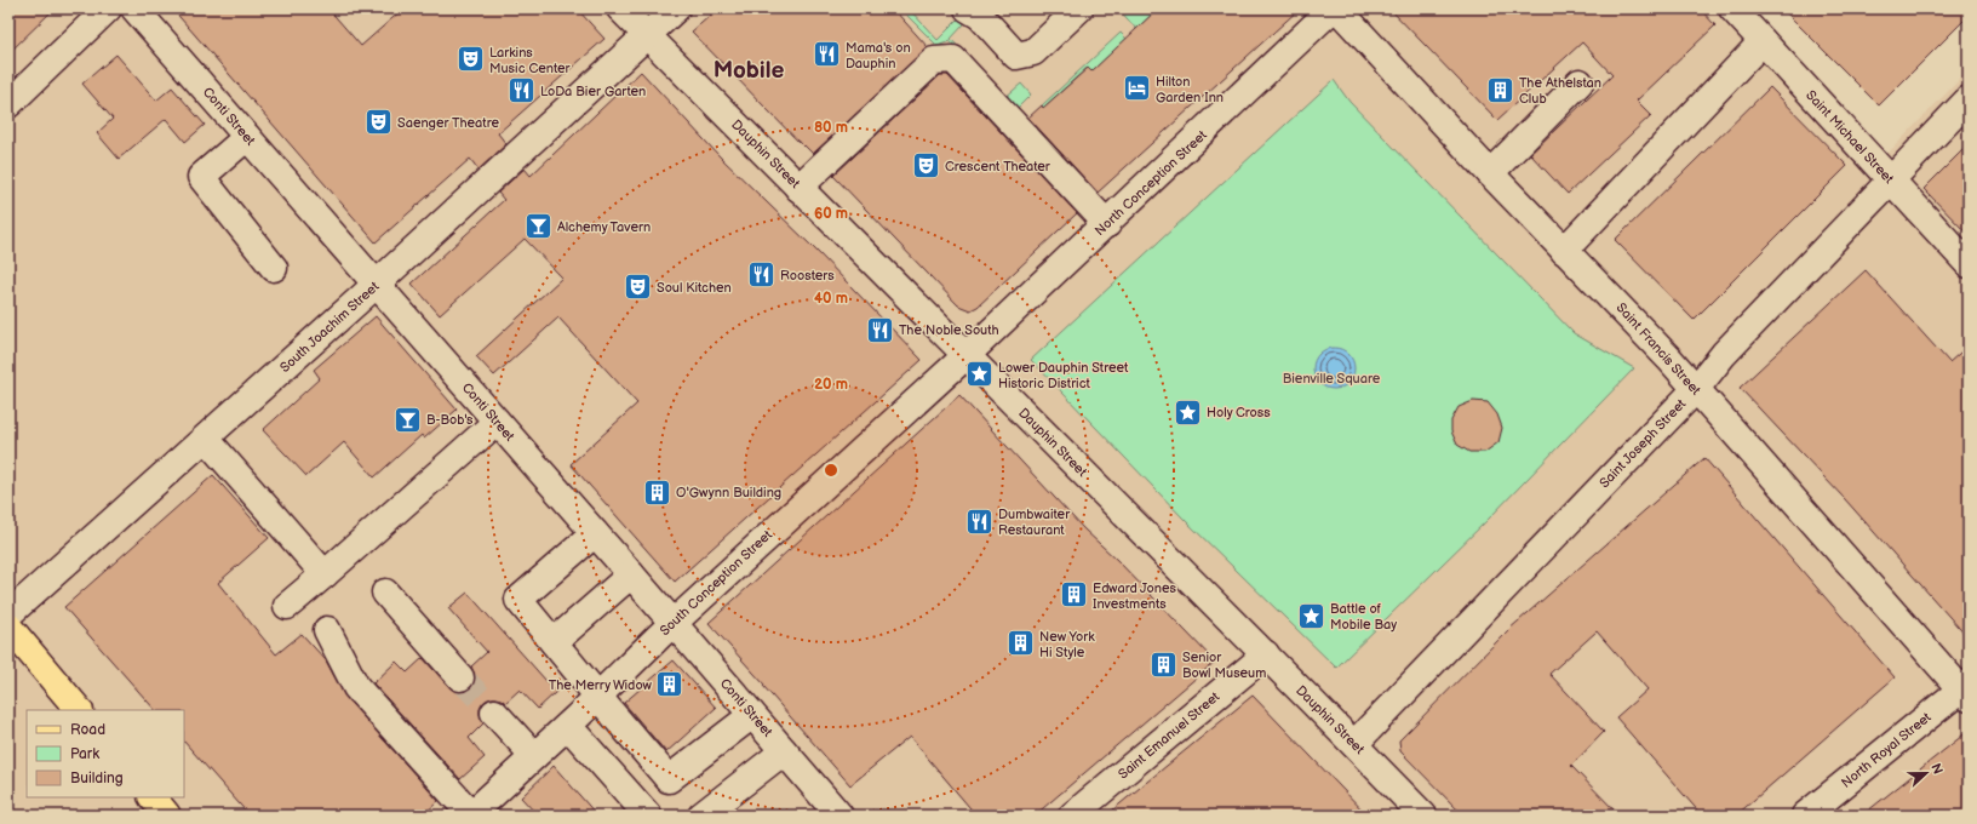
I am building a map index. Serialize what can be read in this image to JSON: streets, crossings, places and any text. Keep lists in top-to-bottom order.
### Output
{
  "streets": {
    "street": [
      "Conti Street",
      "Saint Michael Street",
      "Dauphin Street",
      "North Conception Street",
      "South Joachim Street",
      "Saint Francis Street",
      "Saint Joseph Street",
      "South Conception Street",
      "Saint Emanuel Street",
      "North Royal Street"
    ]
  },
  "crossings": [
    ["Conti Street", "South Joachim Street"],
    ["Conti Street", "South Conception Street"],
    ["Saint Michael Street", "Saint Joseph Street"],
    ["Dauphin Street", "North Conception Street"],
    ["Dauphin Street", "South Joachim Street"],
    ["Dauphin Street", "Saint Joseph Street"],
    ["Dauphin Street", "South Conception Street"],
    ["Dauphin Street", "Saint Emanuel Street"],
    ["North Conception Street", "South Conception Street"],
    ["Saint Francis Street", "Saint Joseph Street"],
    ["Saint Francis Street", "North Royal Street"]
  ],
  "districts": ["Mobile"],
  "parks": ["Bienville Square"],
  "places": {
    "restaurant": [
      "Mama's on Dauphin",
      "LoDa Bier Garten",
      "Roosters",
      "The Noble South",
      "Dumbwaiter Restaurant"
    ],
    "theatre": [
      "Larkins Music Center",
      "Saenger Theatre",
      "Crescent Theater",
      "Soul Kitchen"
    ],
    "hotel": ["Hilton Garden Inn"],
    "building": [
      "The Athelstan Club",
      "O'Gwynn Building",
      "Edward Jones Investments",
      "New York Hi Style",
      "Senior Bowl Museum",
      "The Merry Widow"
    ],
    "bar": ["Alchemy Tavern", "B-Bob's"],
    "place": ["Lower Dauphin Street Historic District", "Holy Cross", "Battle of Mobile Bay"]
  },
  "legend": ["Road", "Park", "Building"],
  "north": "right",
  "rings": [
    "80 m",
    "60 m",
    "40 m",
    "20 m"
  ]
}
